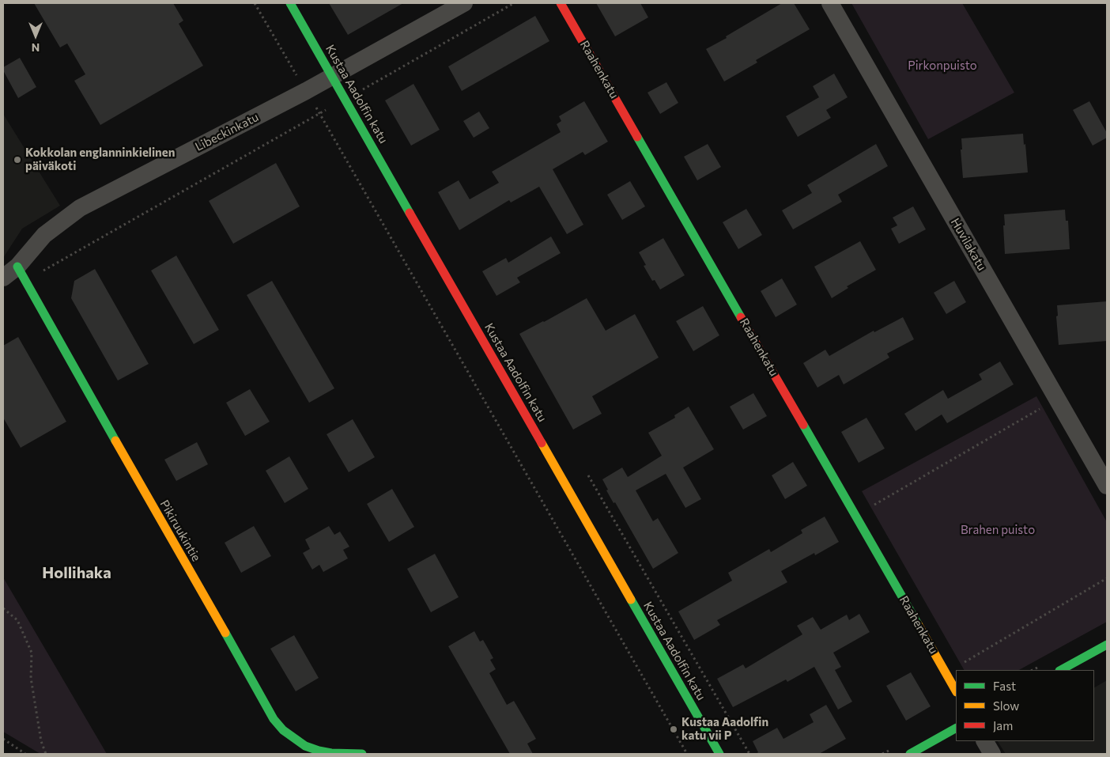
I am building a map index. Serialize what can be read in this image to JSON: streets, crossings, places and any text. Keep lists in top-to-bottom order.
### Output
{
  "streets": {
    "street": [
      "Raahenkatu",
      "Kustaa Aadolfin katu",
      "Libeckinkatu",
      "Huvilakatu",
      "Pikiruukintie"
    ]
  },
  "crossings": [
    ["Kustaa Aadolfin katu", "Libeckinkatu"],
    ["Libeckinkatu", "Pikiruukintie"]
  ],
  "districts": ["Hollihaka"],
  "parks": ["Pirkonpuisto", "Brahen puisto"],
  "places": ["Kokkolan englanninkielinen päiväkoti", "Kustaa Aadolfin katu vii P"],
  "legend": ["Fast", "Slow", "Jam"],
  "north": "bottom"
}
